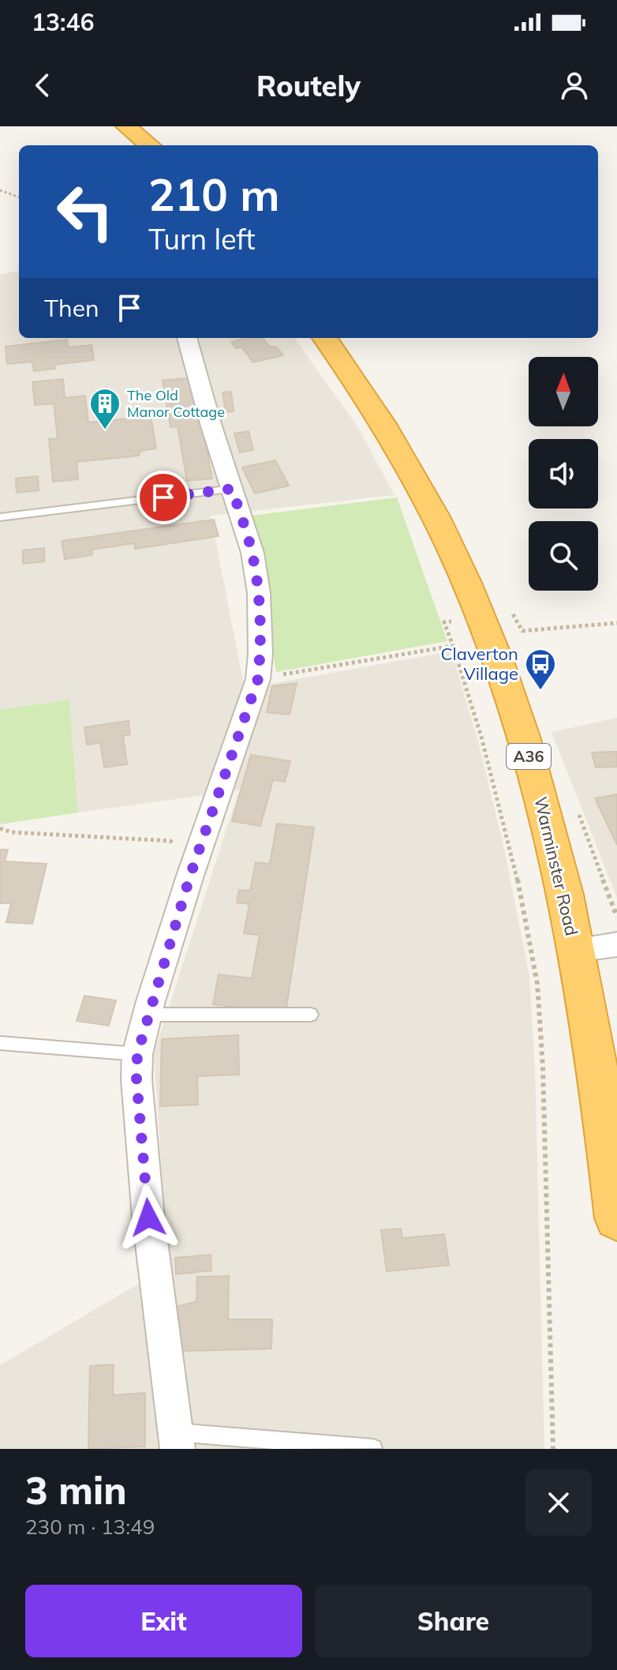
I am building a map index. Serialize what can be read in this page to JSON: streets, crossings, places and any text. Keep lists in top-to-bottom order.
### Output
{
  "streets": {
    "highway": ["A36", "Warminster Road"]
  },
  "places": {
    "building": ["The Old Manor Cottage"],
    "bus stop": ["Claverton Village"]
  },
  "north": "top",
  "page": {
    "status": "13:46",
    "header": "Routely",
    "turn": ["210 m", "Turn left"],
    "then": "Then",
    "heading": ["3 min", "230 m · 13:49"],
    "buttons": ["Exit", "Share"]
  }
}
